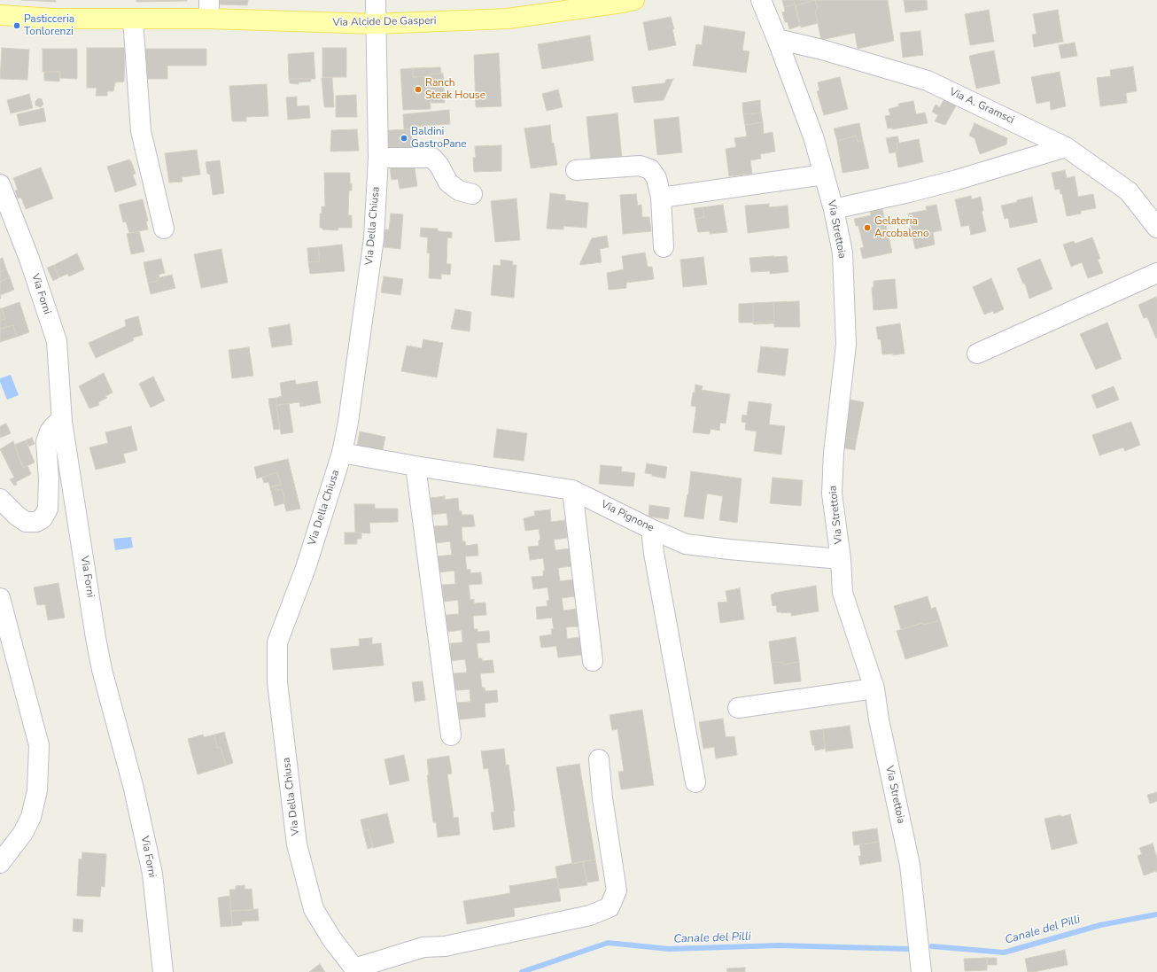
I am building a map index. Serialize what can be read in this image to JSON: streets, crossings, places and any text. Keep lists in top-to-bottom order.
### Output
{
  "streets": {
    "main road": ["Via Alcide De Gasperi"],
    "street": [
      "Via A. Gramsci",
      "Via Della Chiusa",
      "Via Strettoia",
      "Via Forni",
      "Via Pignone"
    ]
  },
  "crossings": [
    ["Via Alcide De Gasperi", "Via Della Chiusa"],
    ["Via A. Gramsci", "Via Strettoia"],
    ["Via Della Chiusa", "Via Pignone"],
    ["Via Strettoia", "Via Pignone"]
  ],
  "water": ["Canale del Pilli"],
  "places": [
    "Pasticceria Tonlorenzi",
    "Ranch Steak House",
    "Baldini GastroPane",
    "Gelateria Arcobaleno"
  ]
}
